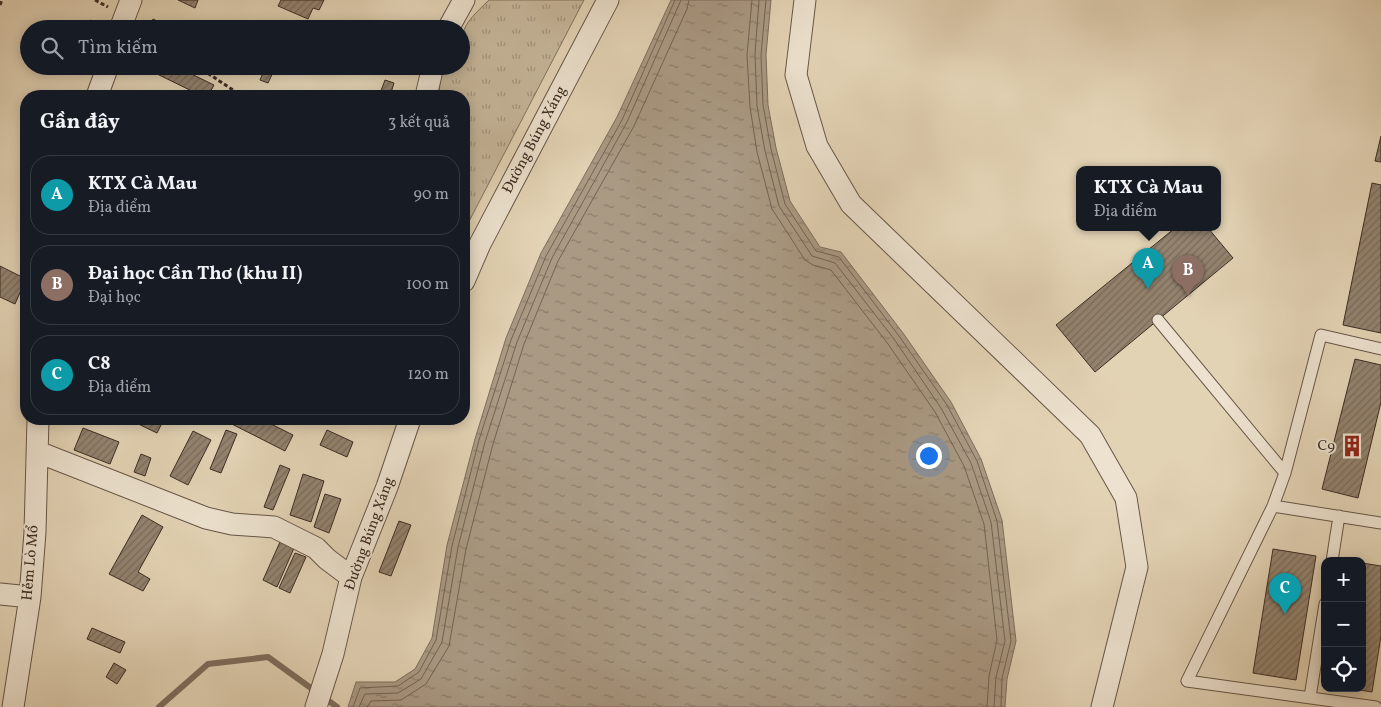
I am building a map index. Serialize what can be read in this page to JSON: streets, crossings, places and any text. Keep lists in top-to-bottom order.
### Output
{
  "streets": {
    "street": ["Đường Búng Xáng", "Hẻm Lò Mổ"]
  },
  "places": {
    "building": ["C9"]
  },
  "page": {
    "search": "Tìm kiếm",
    "heading": ["Gần đây", "3 kết quả"],
    "list": [
      {
        "mark": "A",
        "name": "KTX Cà Mau",
        "note": "Địa điểm",
        "value": "90 m"
      },
      {
        "mark": "B",
        "name": "Đại học Cần Thơ (khu II)",
        "note": "Đại học",
        "value": "100 m"
      },
      {
        "mark": "C",
        "name": "C8",
        "note": "Địa điểm",
        "value": "120 m"
      }
    ],
    "popup": ["KTX Cà Mau", "Địa điểm"],
    "pins": ["A", "B", "C"],
    "map_buttons": ["+", "−"]
  }
}
